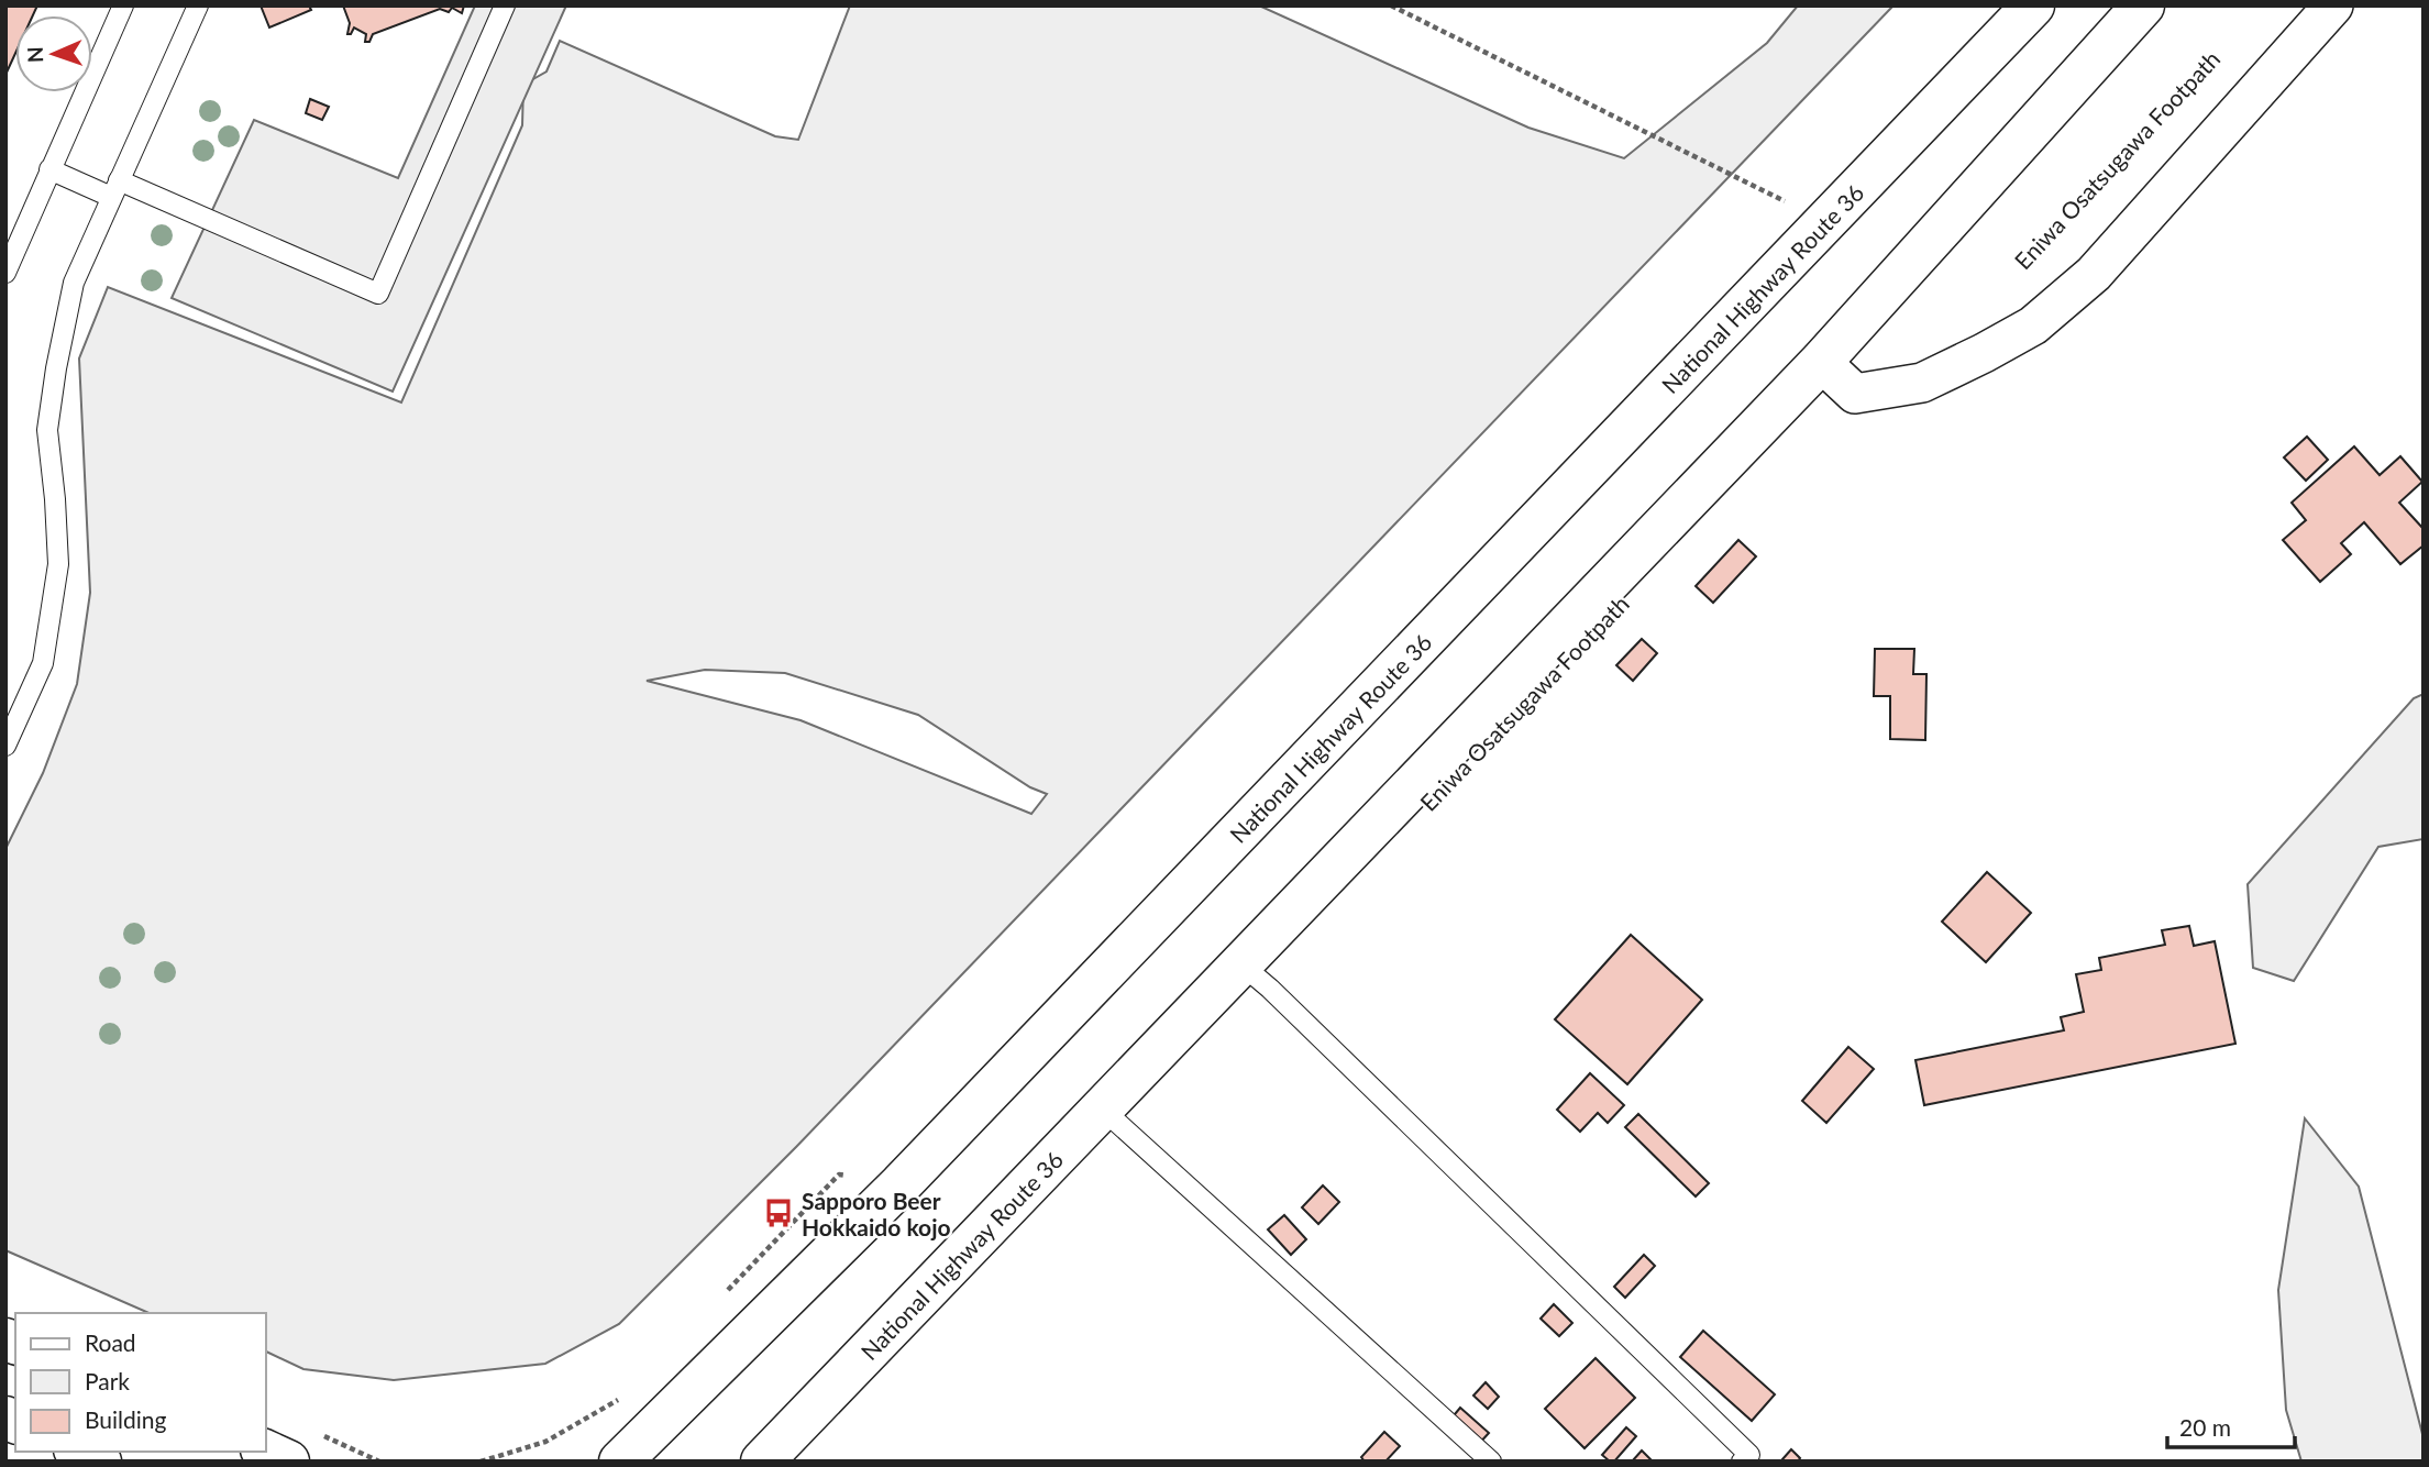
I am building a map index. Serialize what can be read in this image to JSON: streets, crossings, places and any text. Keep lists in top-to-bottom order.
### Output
{
  "streets": {
    "highway": ["National Highway Route 36"]
  },
  "places": {
    "bus stop": ["Sapporo Beer Hokkaido kojo"]
  },
  "legend": ["Road", "Park", "Building"],
  "scale_bar": "20 m",
  "north": "left"
}
